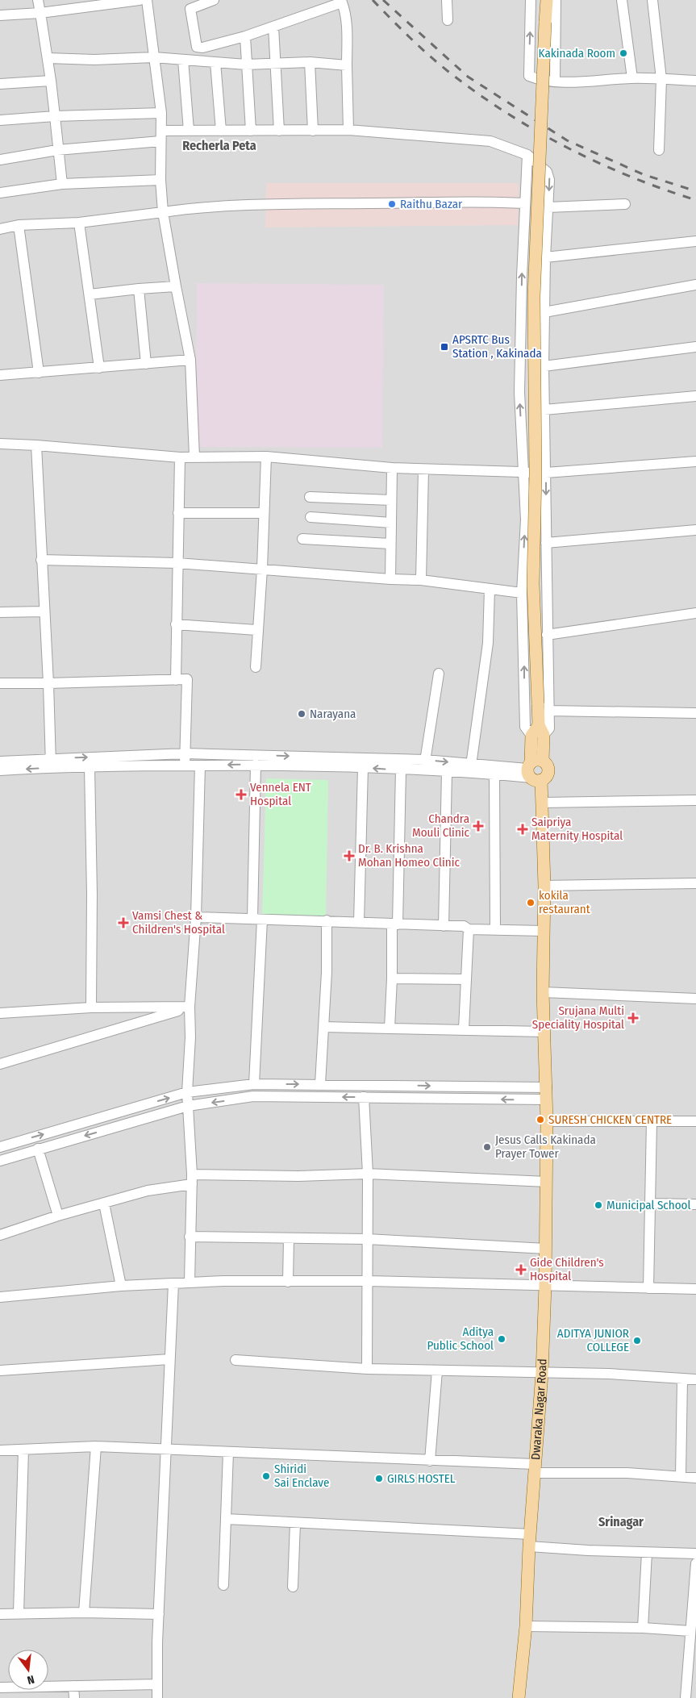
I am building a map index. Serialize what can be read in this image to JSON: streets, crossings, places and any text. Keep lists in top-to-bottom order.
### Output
{
  "streets": {
    "main road": ["Dwaraka Nagar Road"]
  },
  "districts": ["Recherla Peta", "Srinagar"],
  "places": {
    "other": [
      "Kakinada Room",
      "Raithu Bazar",
      "Narayana",
      "kokila restaurant",
      "SURESH CHICKEN CENTRE",
      "Jesus Calls Kakinada Prayer Tower",
      "Municipal School",
      "Aditya Public School",
      "ADITYA JUNIOR COLLEGE",
      "Shiridi Sai Enclave",
      "GIRLS HOSTEL"
    ],
    "transit": ["APSRTC Bus Station , Kakinada"],
    "health": [
      "Vennela ENT Hospital",
      "Chandra Mouli Clinic",
      "Saipriya Maternity Hospital",
      "Dr. B. Krishna Mohan Homeo Clinic",
      "Vamsi Chest & Children's Hospital",
      "Srujana Multi Speciality Hospital",
      "Gide Children's Hospital"
    ]
  },
  "north": "bottom"
}
